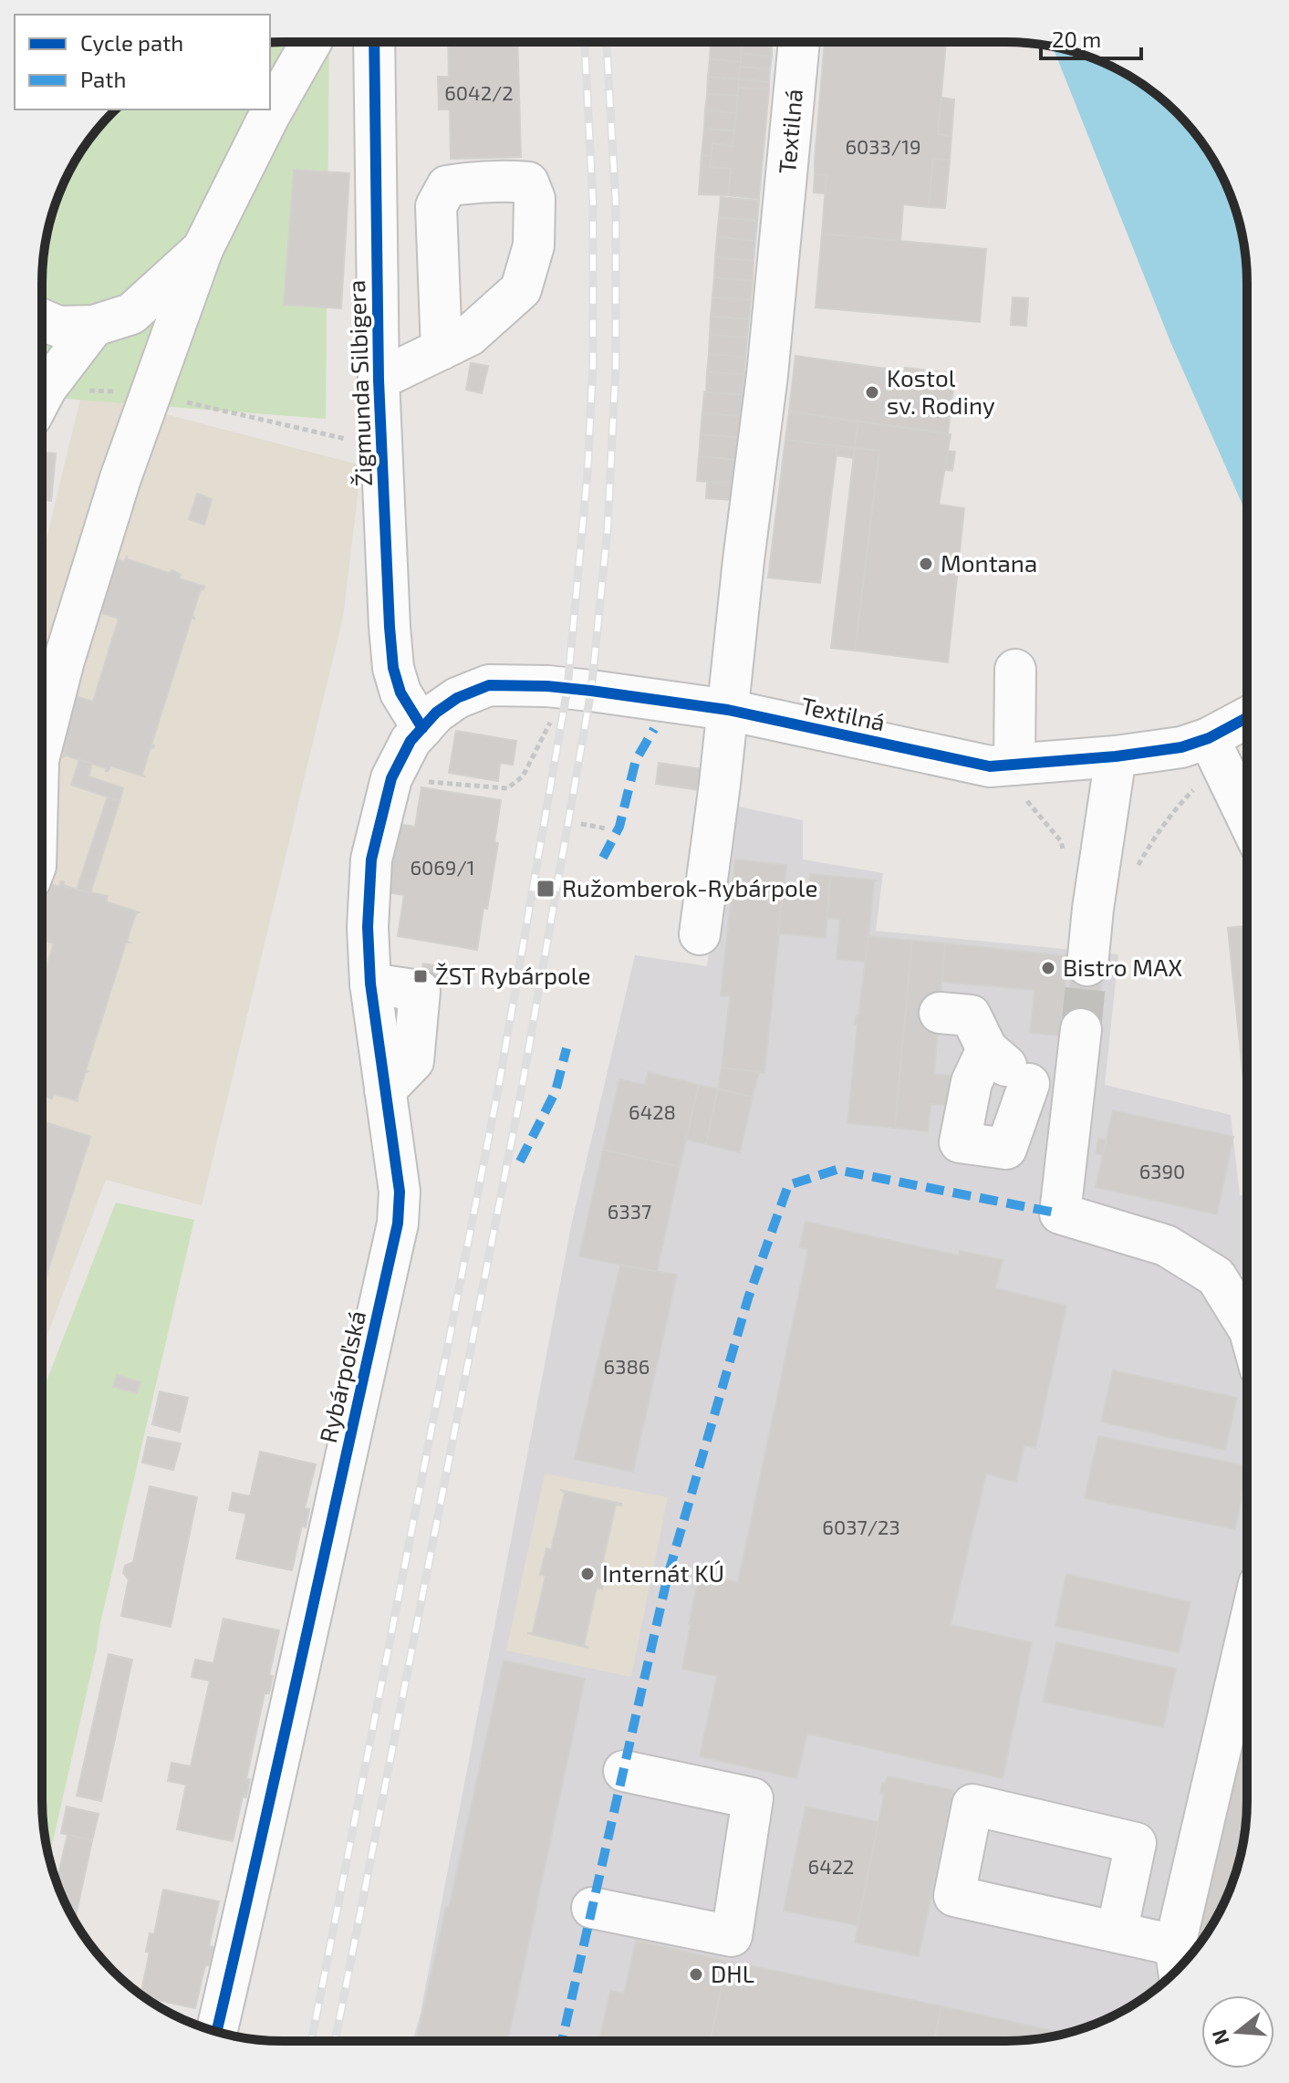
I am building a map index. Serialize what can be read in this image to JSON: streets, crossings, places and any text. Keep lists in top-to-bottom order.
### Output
{
  "streets": {
    "street": ["Textilná", "Žigmunda Silbigera", "Rybárpoľská"]
  },
  "crossings": [
    ["Textilná", "Žigmunda Silbigera"],
    ["Textilná", "Rybárpoľská"],
    ["Žigmunda Silbigera", "Rybárpoľská"]
  ],
  "places": {
    "other": [
      "Kostol sv. Rodiny",
      "Montana",
      "Bistro MAX",
      "Internát KÚ",
      "DHL"
    ],
    "transit": ["Ružomberok-Rybárpole", "ŽST Rybárpole"]
  },
  "house_numbers": [
    "6042/2",
    "6033/19",
    "6069/1",
    "6428",
    "6390",
    "6337",
    "6386",
    "6037/23",
    "6422"
  ],
  "legend": ["Cycle path", "Path"],
  "scale_bar": "20 m",
  "north": "left"
}
